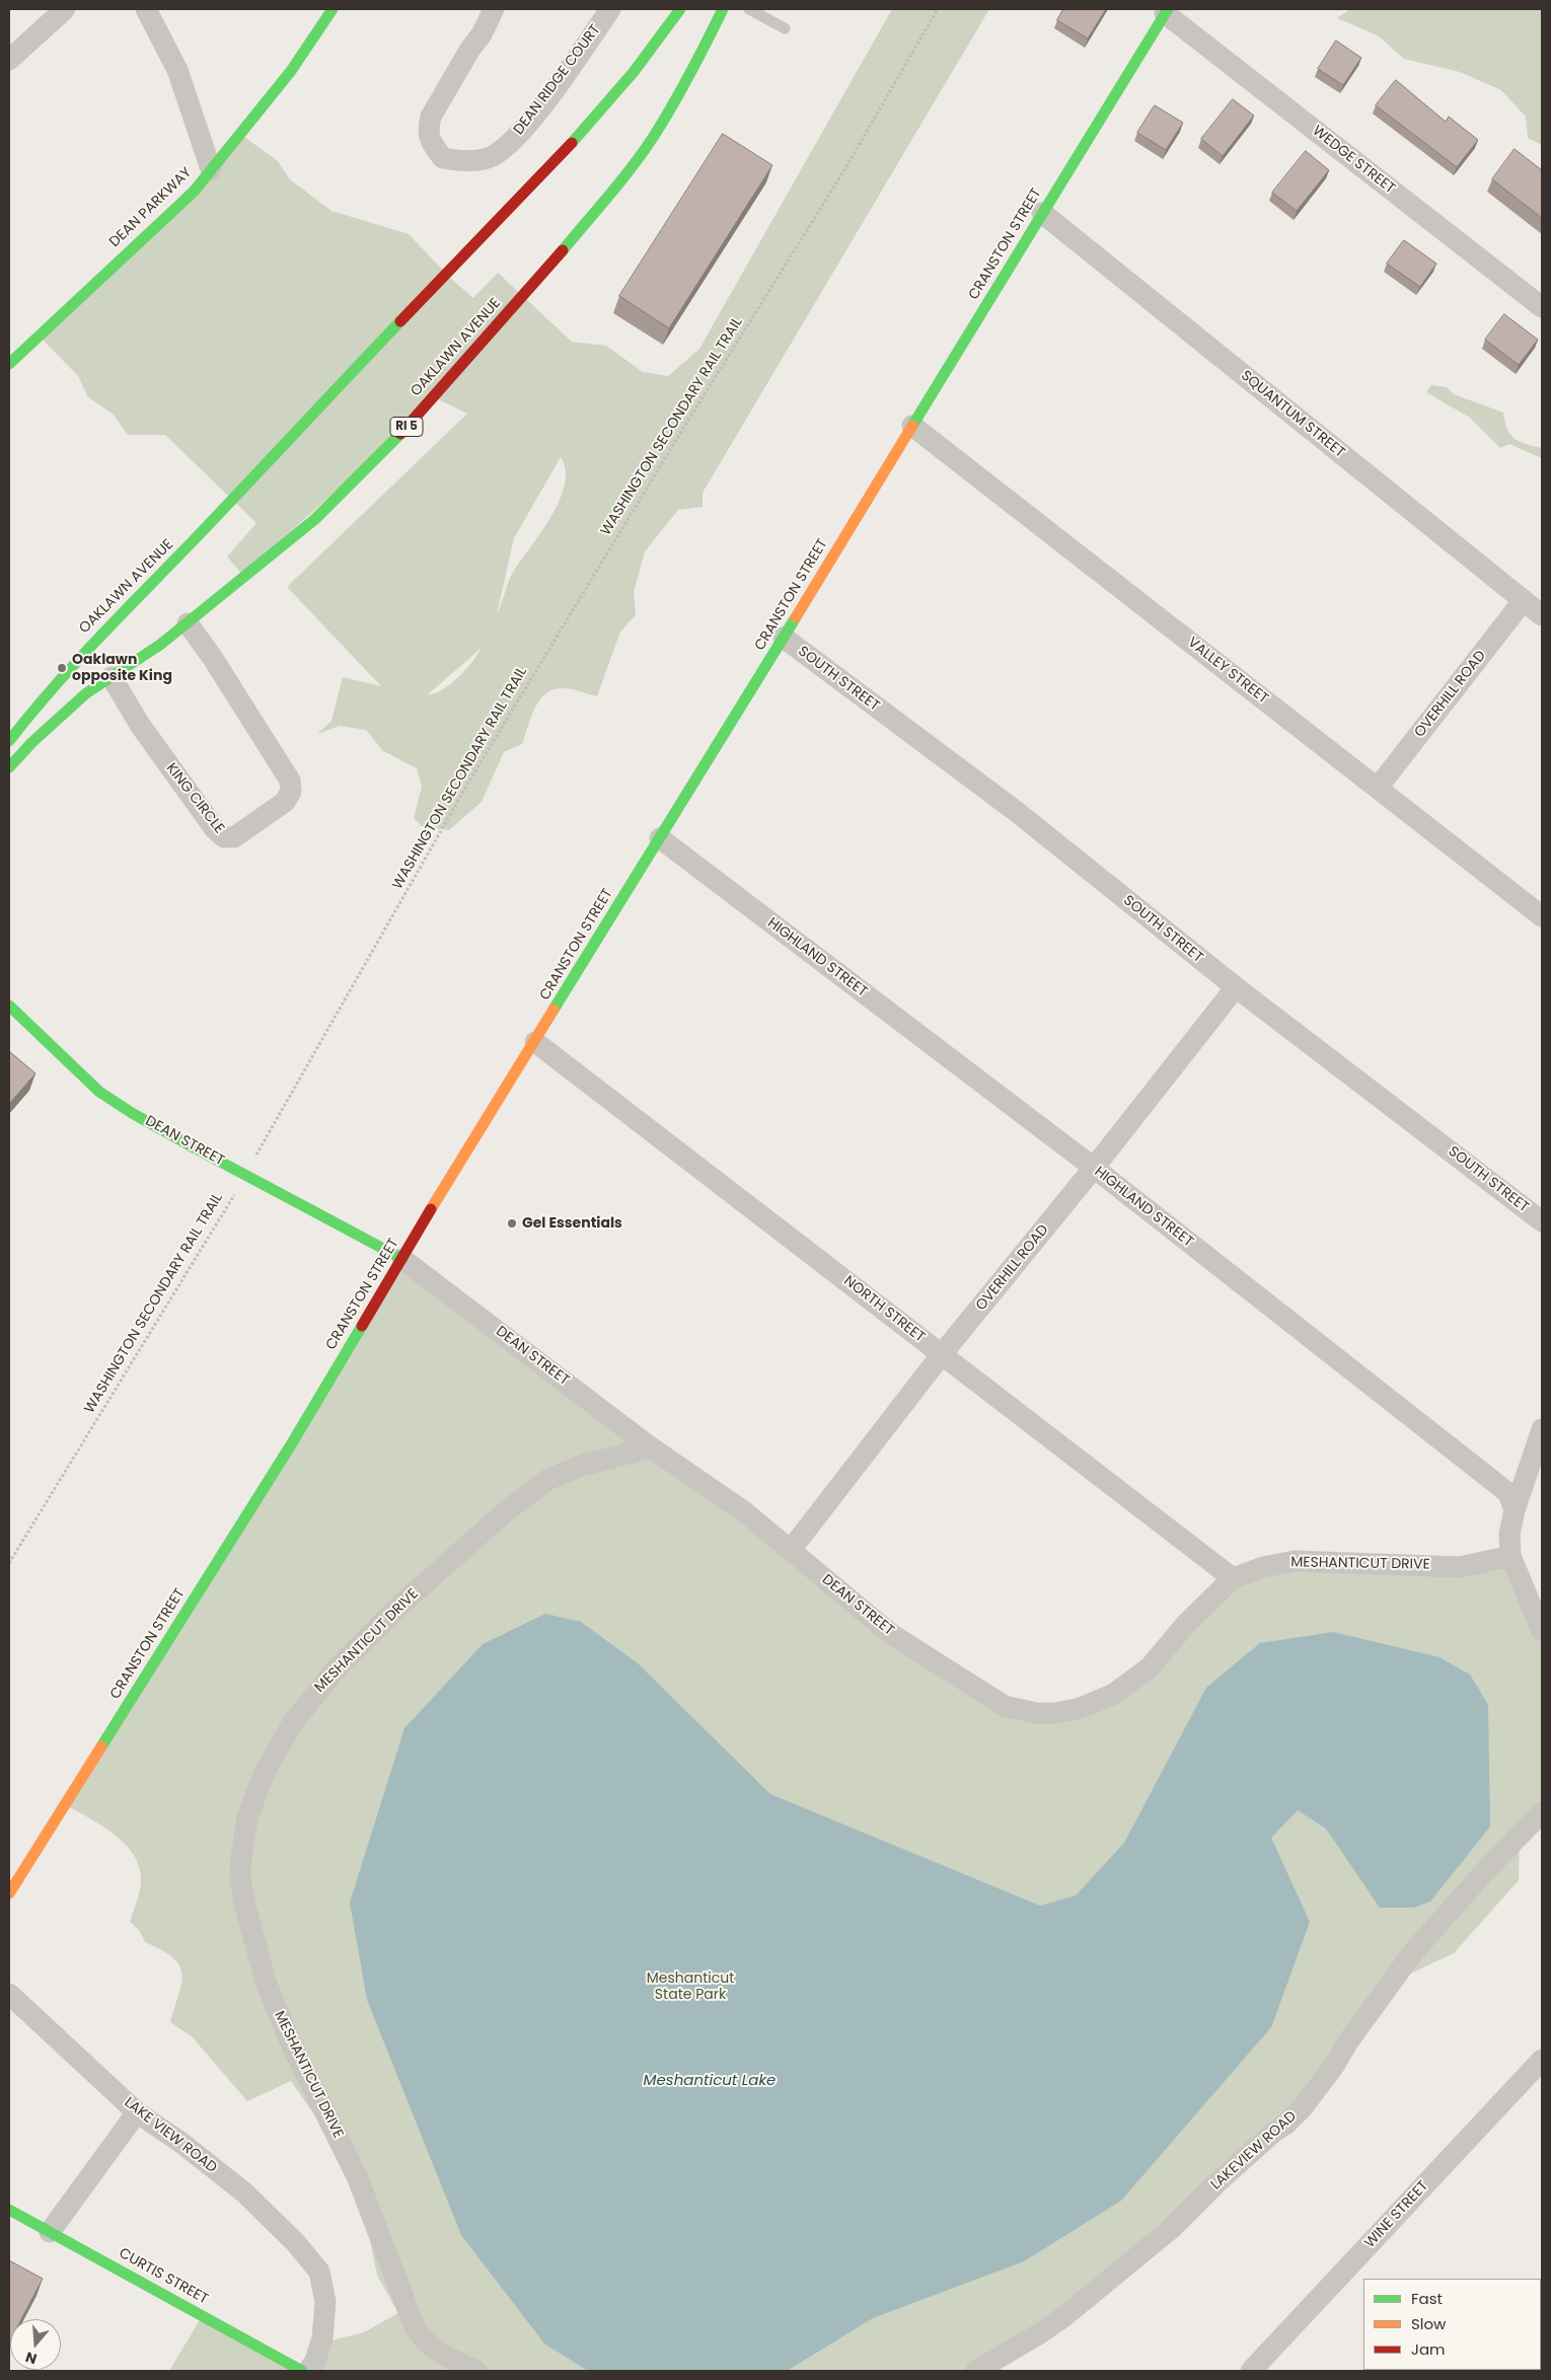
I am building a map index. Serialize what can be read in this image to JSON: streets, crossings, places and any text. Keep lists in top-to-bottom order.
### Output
{
  "streets": {
    "street": [
      "DEAN RIDGE COURT",
      "WEDGE STREET",
      "DEAN PARKWAY",
      "CRANSTON STREET",
      "OAKLAWN AVENUE",
      "SQUANTUM STREET",
      "RI 5",
      "VALLEY STREET",
      "SOUTH STREET",
      "OVERHILL ROAD",
      "KING CIRCLE",
      "HIGHLAND STREET",
      "DEAN STREET",
      "NORTH STREET",
      "MESHANTICUT DRIVE",
      "LAKE VIEW ROAD",
      "LAKEVIEW ROAD",
      "WINE STREET",
      "CURTIS STREET"
    ],
    "path": ["WASHINGTON SECONDARY RAIL TRAIL"]
  },
  "crossings": [
    ["WEDGE STREET", "CRANSTON STREET"],
    ["CRANSTON STREET", "SQUANTUM STREET"],
    ["CRANSTON STREET", "VALLEY STREET"],
    ["CRANSTON STREET", "SOUTH STREET"],
    ["CRANSTON STREET", "HIGHLAND STREET"],
    ["CRANSTON STREET", "DEAN STREET"],
    ["CRANSTON STREET", "NORTH STREET"],
    ["OAKLAWN AVENUE", "KING CIRCLE"],
    ["SQUANTUM STREET", "OVERHILL ROAD"],
    ["VALLEY STREET", "OVERHILL ROAD"],
    ["SOUTH STREET", "OVERHILL ROAD"],
    ["OVERHILL ROAD", "HIGHLAND STREET"],
    ["OVERHILL ROAD", "DEAN STREET"],
    ["OVERHILL ROAD", "NORTH STREET"],
    ["DEAN STREET", "MESHANTICUT DRIVE"],
    ["NORTH STREET", "MESHANTICUT DRIVE"]
  ],
  "water": ["Meshanticut Lake"],
  "parks": ["Meshanticut State Park"],
  "places": ["Oaklawn opposite King", "Gel Essentials"],
  "legend": ["Fast", "Slow", "Jam"],
  "north": "bottom"
}
